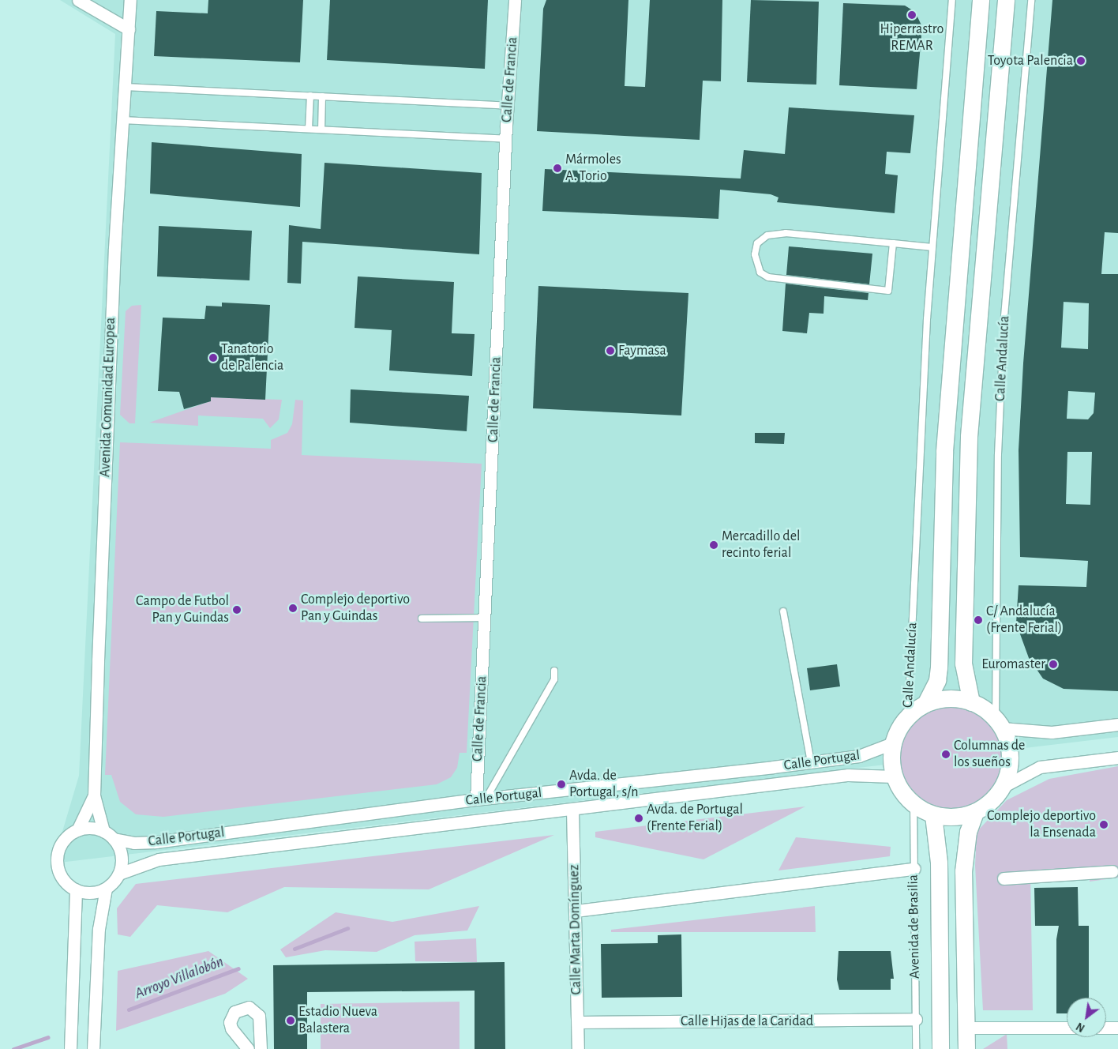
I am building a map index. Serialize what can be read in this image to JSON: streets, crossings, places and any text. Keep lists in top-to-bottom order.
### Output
{
  "streets": {
    "main road": ["Calle Andalucía", "Avenida de Brasilia"],
    "street": [
      "Calle de Francia",
      "Avenida Comunidad Europea",
      "Calle Portugal",
      "Calle Marta Domínguez",
      "Calle Hijas de la Caridad"
    ]
  },
  "crossings": [
    ["Calle de Francia", "Calle Portugal"],
    ["Calle Andalucía", "Calle Portugal"],
    ["Calle Andalucía", "Avenida de Brasilia"],
    ["Avenida Comunidad Europea", "Calle Portugal"],
    ["Calle Portugal", "Avenida de Brasilia"],
    ["Calle Portugal", "Calle Marta Domínguez"],
    ["Avenida de Brasilia", "Calle Hijas de la Caridad"],
    ["Calle Marta Domínguez", "Calle Hijas de la Caridad"]
  ],
  "water": ["Arroyo Villalobón"],
  "places": [
    "Hiperrastro REMAR",
    "Toyota Palencia",
    "Mármoles A. Torio",
    "Faymasa",
    "Tanatorio de Palencia",
    "Mercadillo del recinto ferial",
    "Complejo deportivo Pan y Guindas",
    "Campo de Futbol Pan y Guindas",
    "C/ Andalucía (Frente Ferial)",
    "Euromaster",
    "Columnas de los sueños",
    "Avda. de Portugal, s/n",
    "Avda. de Portugal (Frente Ferial)",
    "Complejo deportivo la Ensenada",
    "Estadio Nueva Balastera"
  ],
  "north": "bottom left"
}
